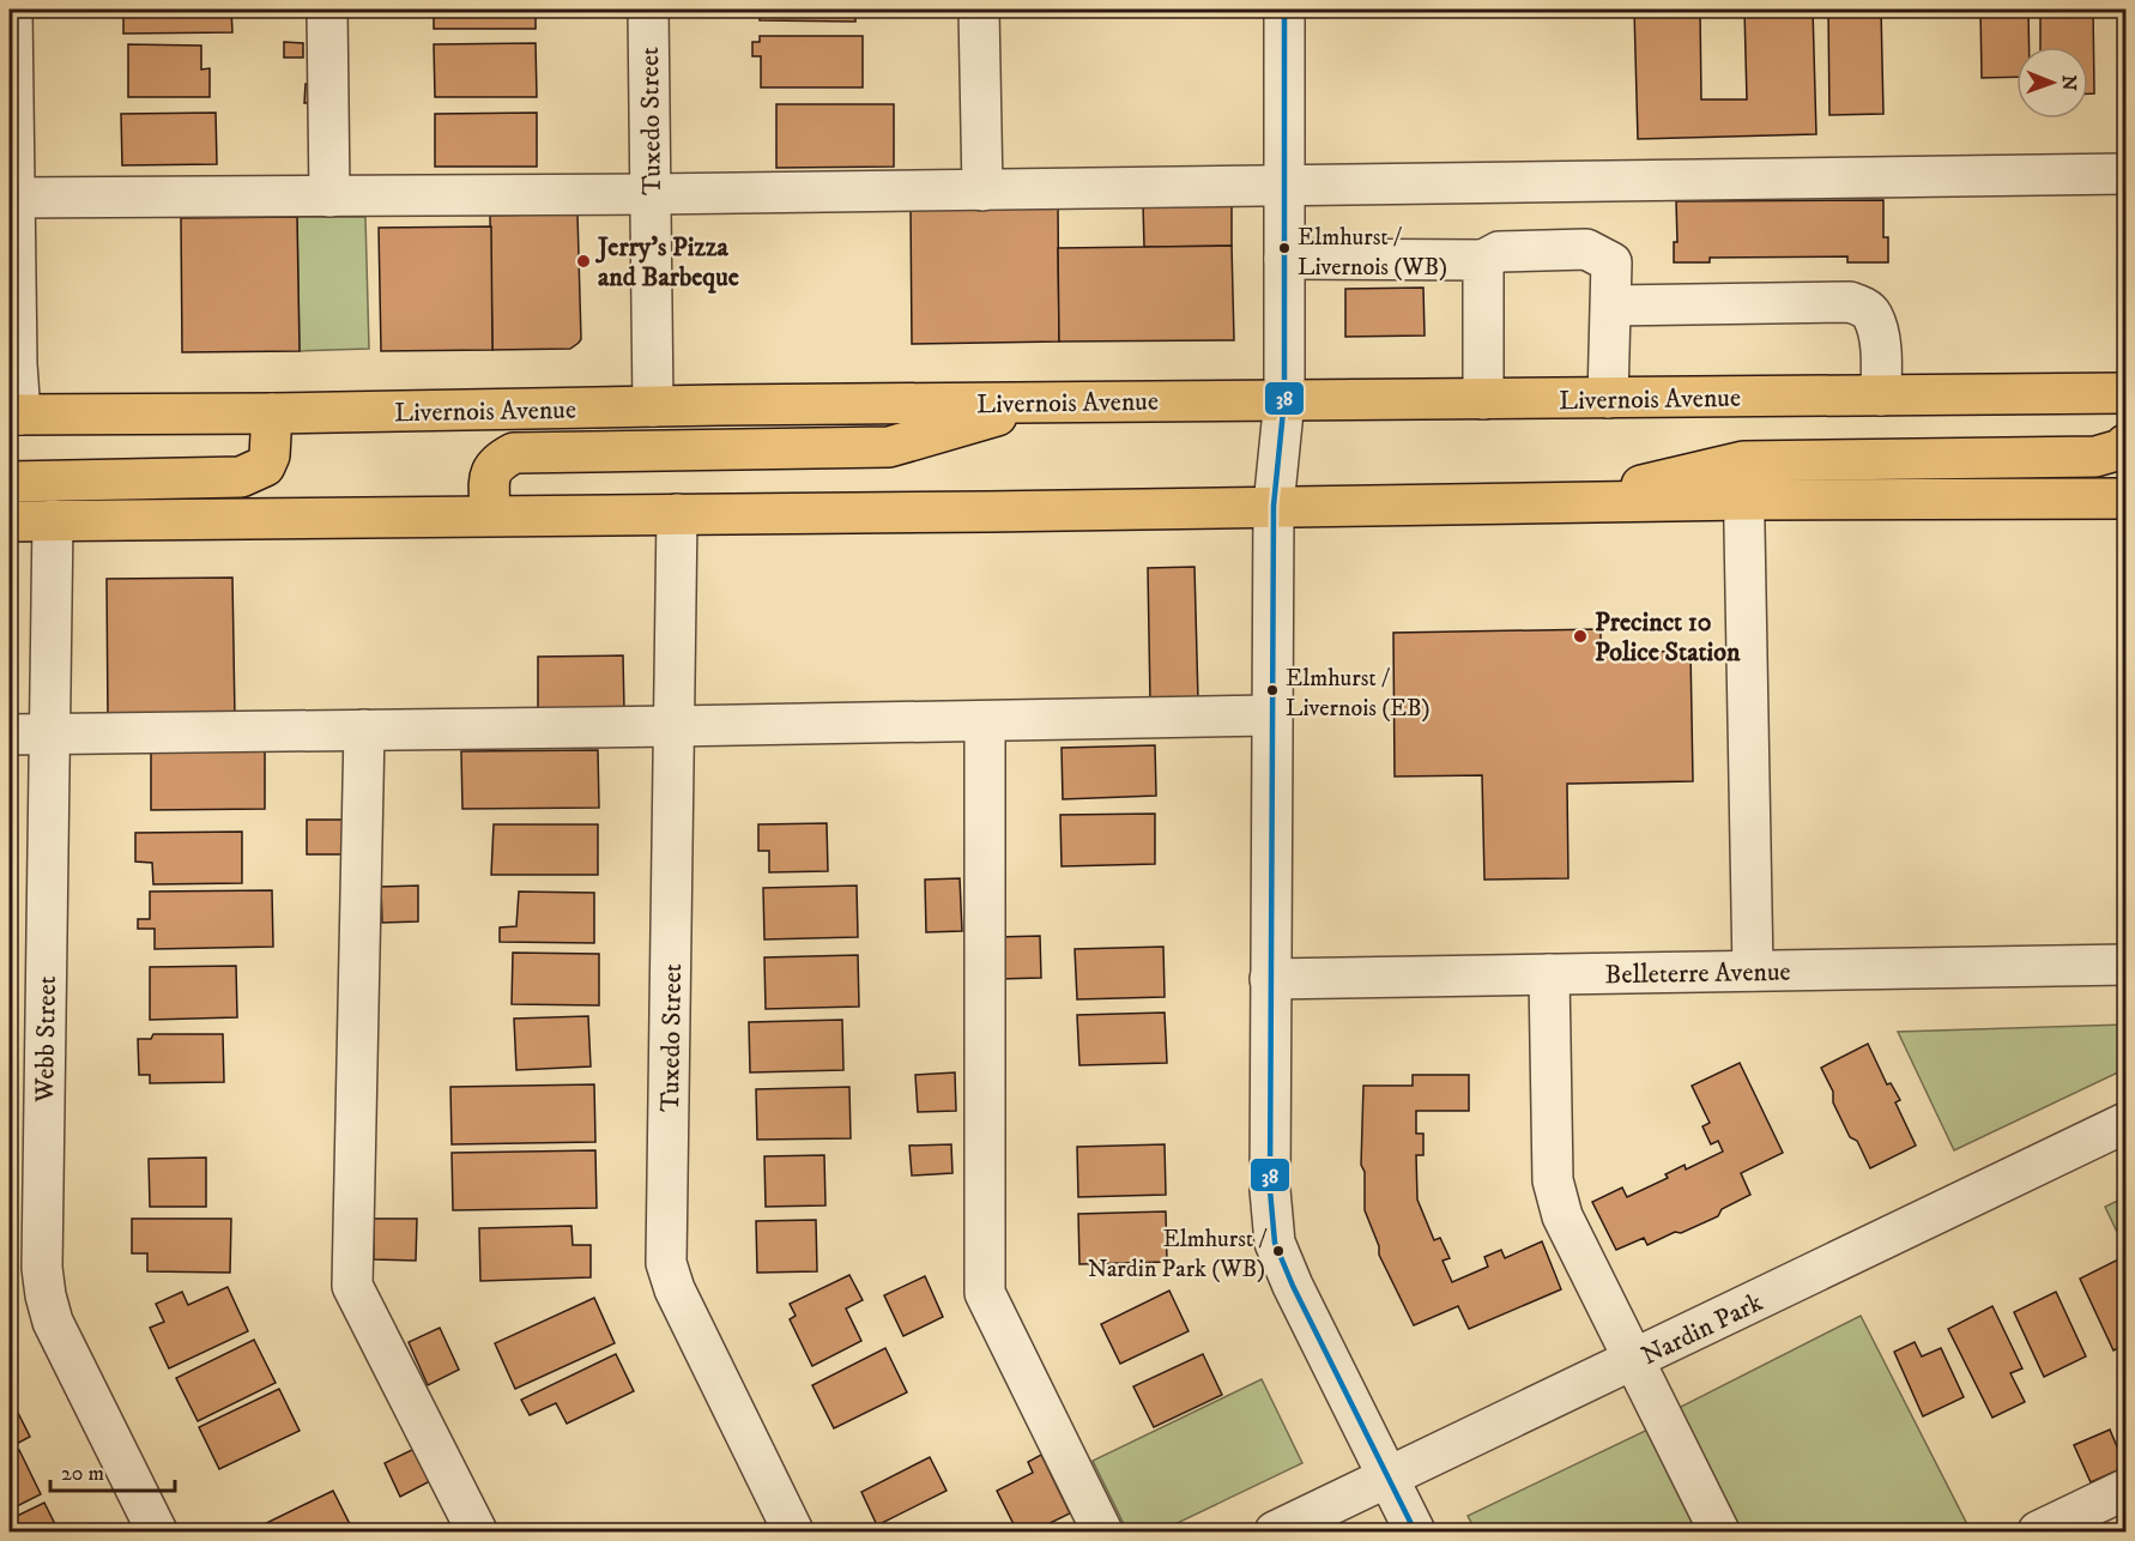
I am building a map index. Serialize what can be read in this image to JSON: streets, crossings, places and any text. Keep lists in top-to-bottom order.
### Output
{
  "streets": {
    "main road": ["Livernois Avenue"],
    "street": [
      "Tuxedo Street",
      "Belleterre Avenue",
      "Webb Street",
      "Nardin Park"
    ]
  },
  "crossings": [
    ["Tuxedo Street", "Livernois Avenue"]
  ],
  "places": [
    "Elmhurst / Livernois (WB)",
    "Jerry's Pizza and Barbeque",
    "Precinct 10 Police Station",
    "Elmhurst / Livernois (EB)",
    "Elmhurst / Nardin Park (WB)"
  ],
  "lines": ["transit line 38"],
  "scale_bar": "20 m",
  "north": "right"
}
